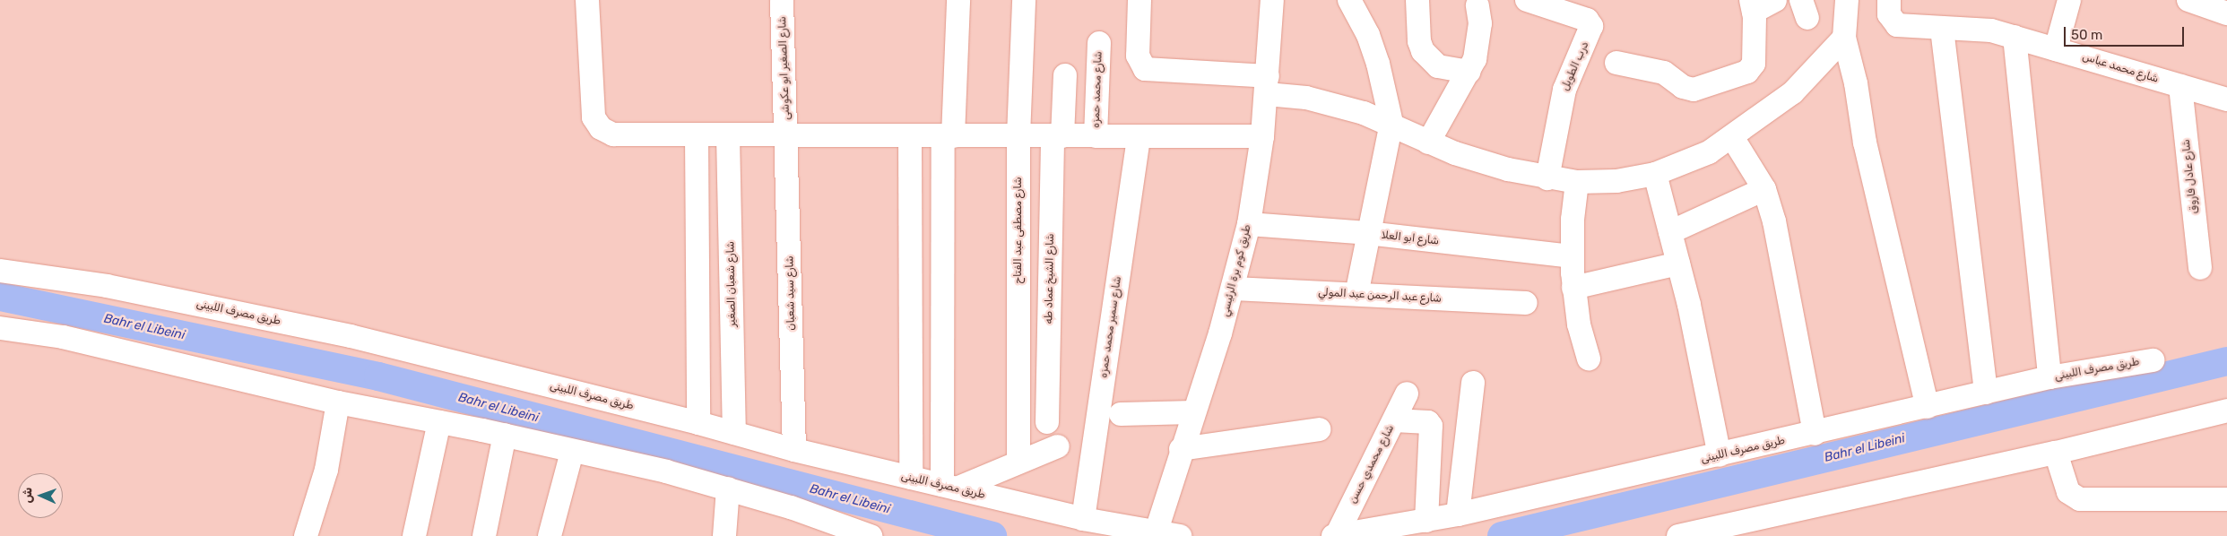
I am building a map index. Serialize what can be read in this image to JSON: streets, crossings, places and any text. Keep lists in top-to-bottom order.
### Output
{
  "streets": {
    "street": [
      "درب الطويل",
      "شارع الصغير ابو عكوشى",
      "شارع محمد عباس",
      "شارع محمد حمزه",
      "شارع عادل فاروق",
      "شارع مصطفى عبد الفتاح",
      "شارع ابو العلا",
      "طريق كوم برة الرئيسي",
      "شارع الشيخ عماد طه",
      "شارع شعبان الصغير",
      "شارع سيد شعبان",
      "شارع عبد الرحمن عبد المولي",
      "طريق مصرف اللبينى",
      "شارع سمير محمد حمزه",
      "شارع محمدي حسن"
    ]
  },
  "crossings": [
    ["شارع الصغير ابو عكوشى", "شارع سيد شعبان"],
    ["شارع محمد عباس", "شارع عادل فاروق"],
    ["شارع ابو العلا", "طريق كوم برة الرئيسي"],
    ["طريق كوم برة الرئيسي", "شارع عبد الرحمن عبد المولي"],
    ["طريق كوم برة الرئيسي", "طريق مصرف اللبينى"],
    ["شارع شعبان الصغير", "طريق مصرف اللبينى"],
    ["شارع سيد شعبان", "طريق مصرف اللبينى"],
    ["طريق مصرف اللبينى", "شارع سمير محمد حمزه"],
    ["طريق مصرف اللبينى", "شارع محمدي حسن"]
  ],
  "water": ["Bahr el Libeini"],
  "scale_bar": "50 m",
  "north": "left"
}
